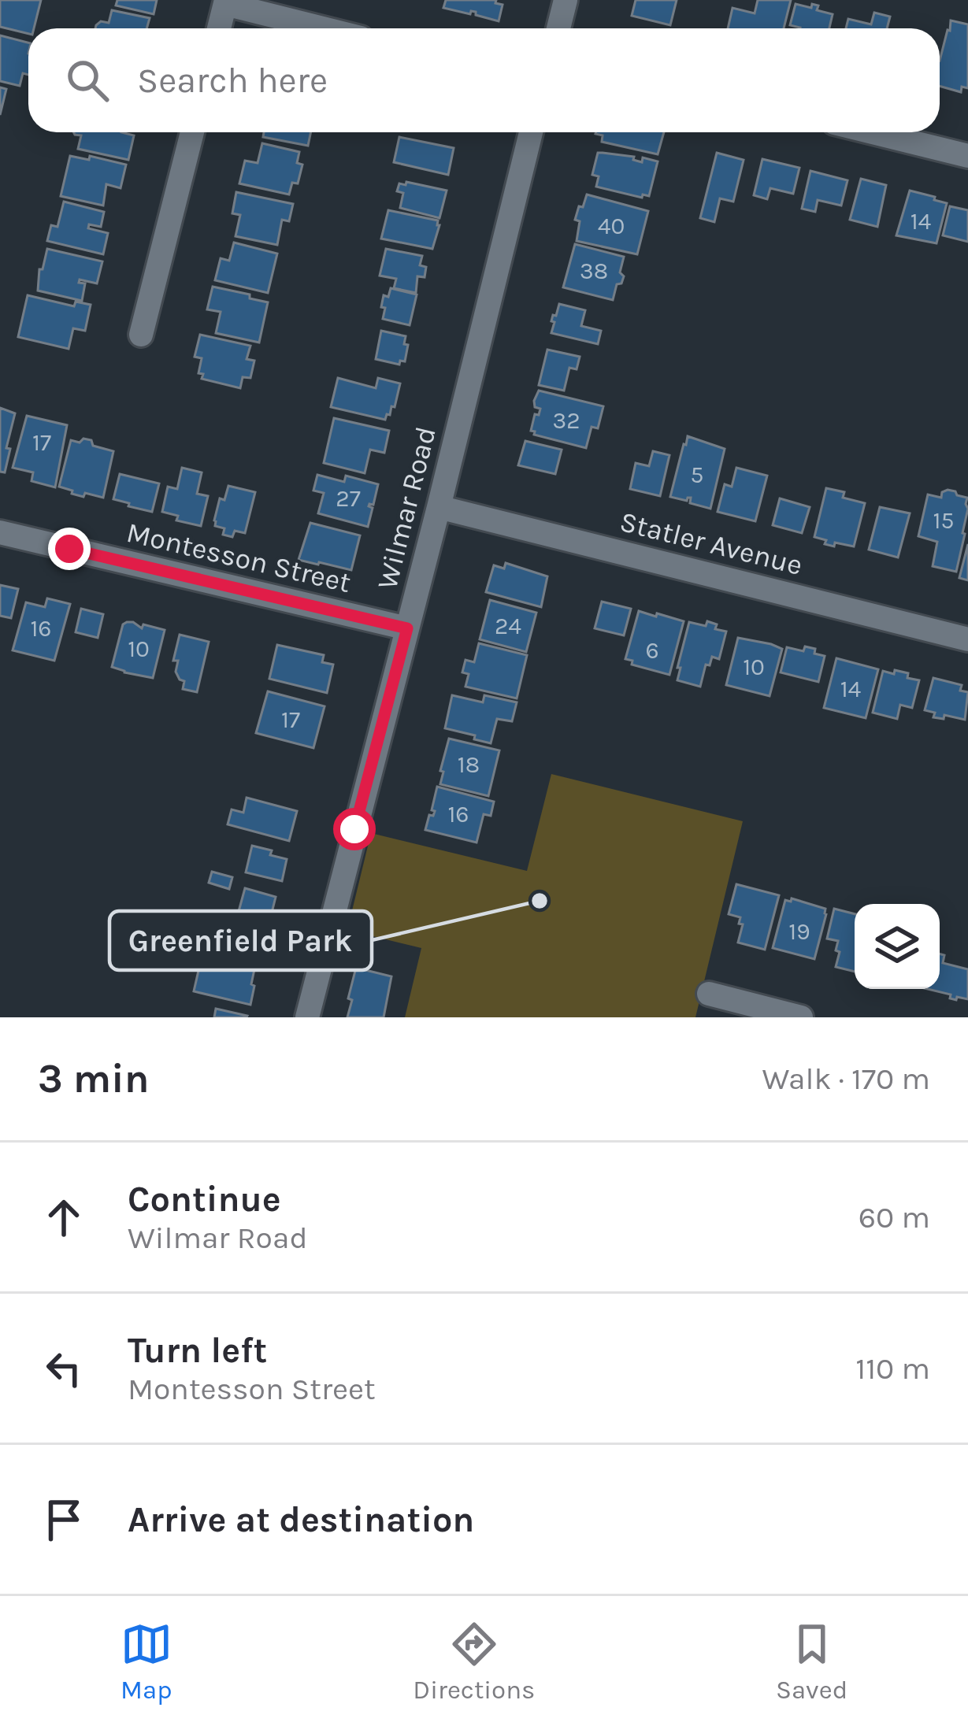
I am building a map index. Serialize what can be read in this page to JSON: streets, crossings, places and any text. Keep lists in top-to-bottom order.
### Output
{
  "streets": {
    "street": ["Wilmar Road", "Statler Avenue", "Montesson Street"]
  },
  "crossings": [
    ["Wilmar Road", "Statler Avenue"],
    ["Wilmar Road", "Montesson Street"]
  ],
  "places": ["Greenfield Park"],
  "house_numbers": [
    "14",
    "40",
    "38",
    "32",
    "17",
    "5",
    "27",
    "15",
    "24",
    "16",
    "10",
    "6",
    "10",
    "14",
    "17",
    "18",
    "16",
    "19"
  ],
  "page": {
    "search": "Search here",
    "heading": ["3 min", "Walk · 170 m"],
    "list": [
      ["Continue", "Wilmar Road", "60 m"],
      ["Turn left", "Montesson Street", "110 m"],
      "Arrive at destination"
    ],
    "nav": ["Map", "Directions", "Saved"]
  }
}
